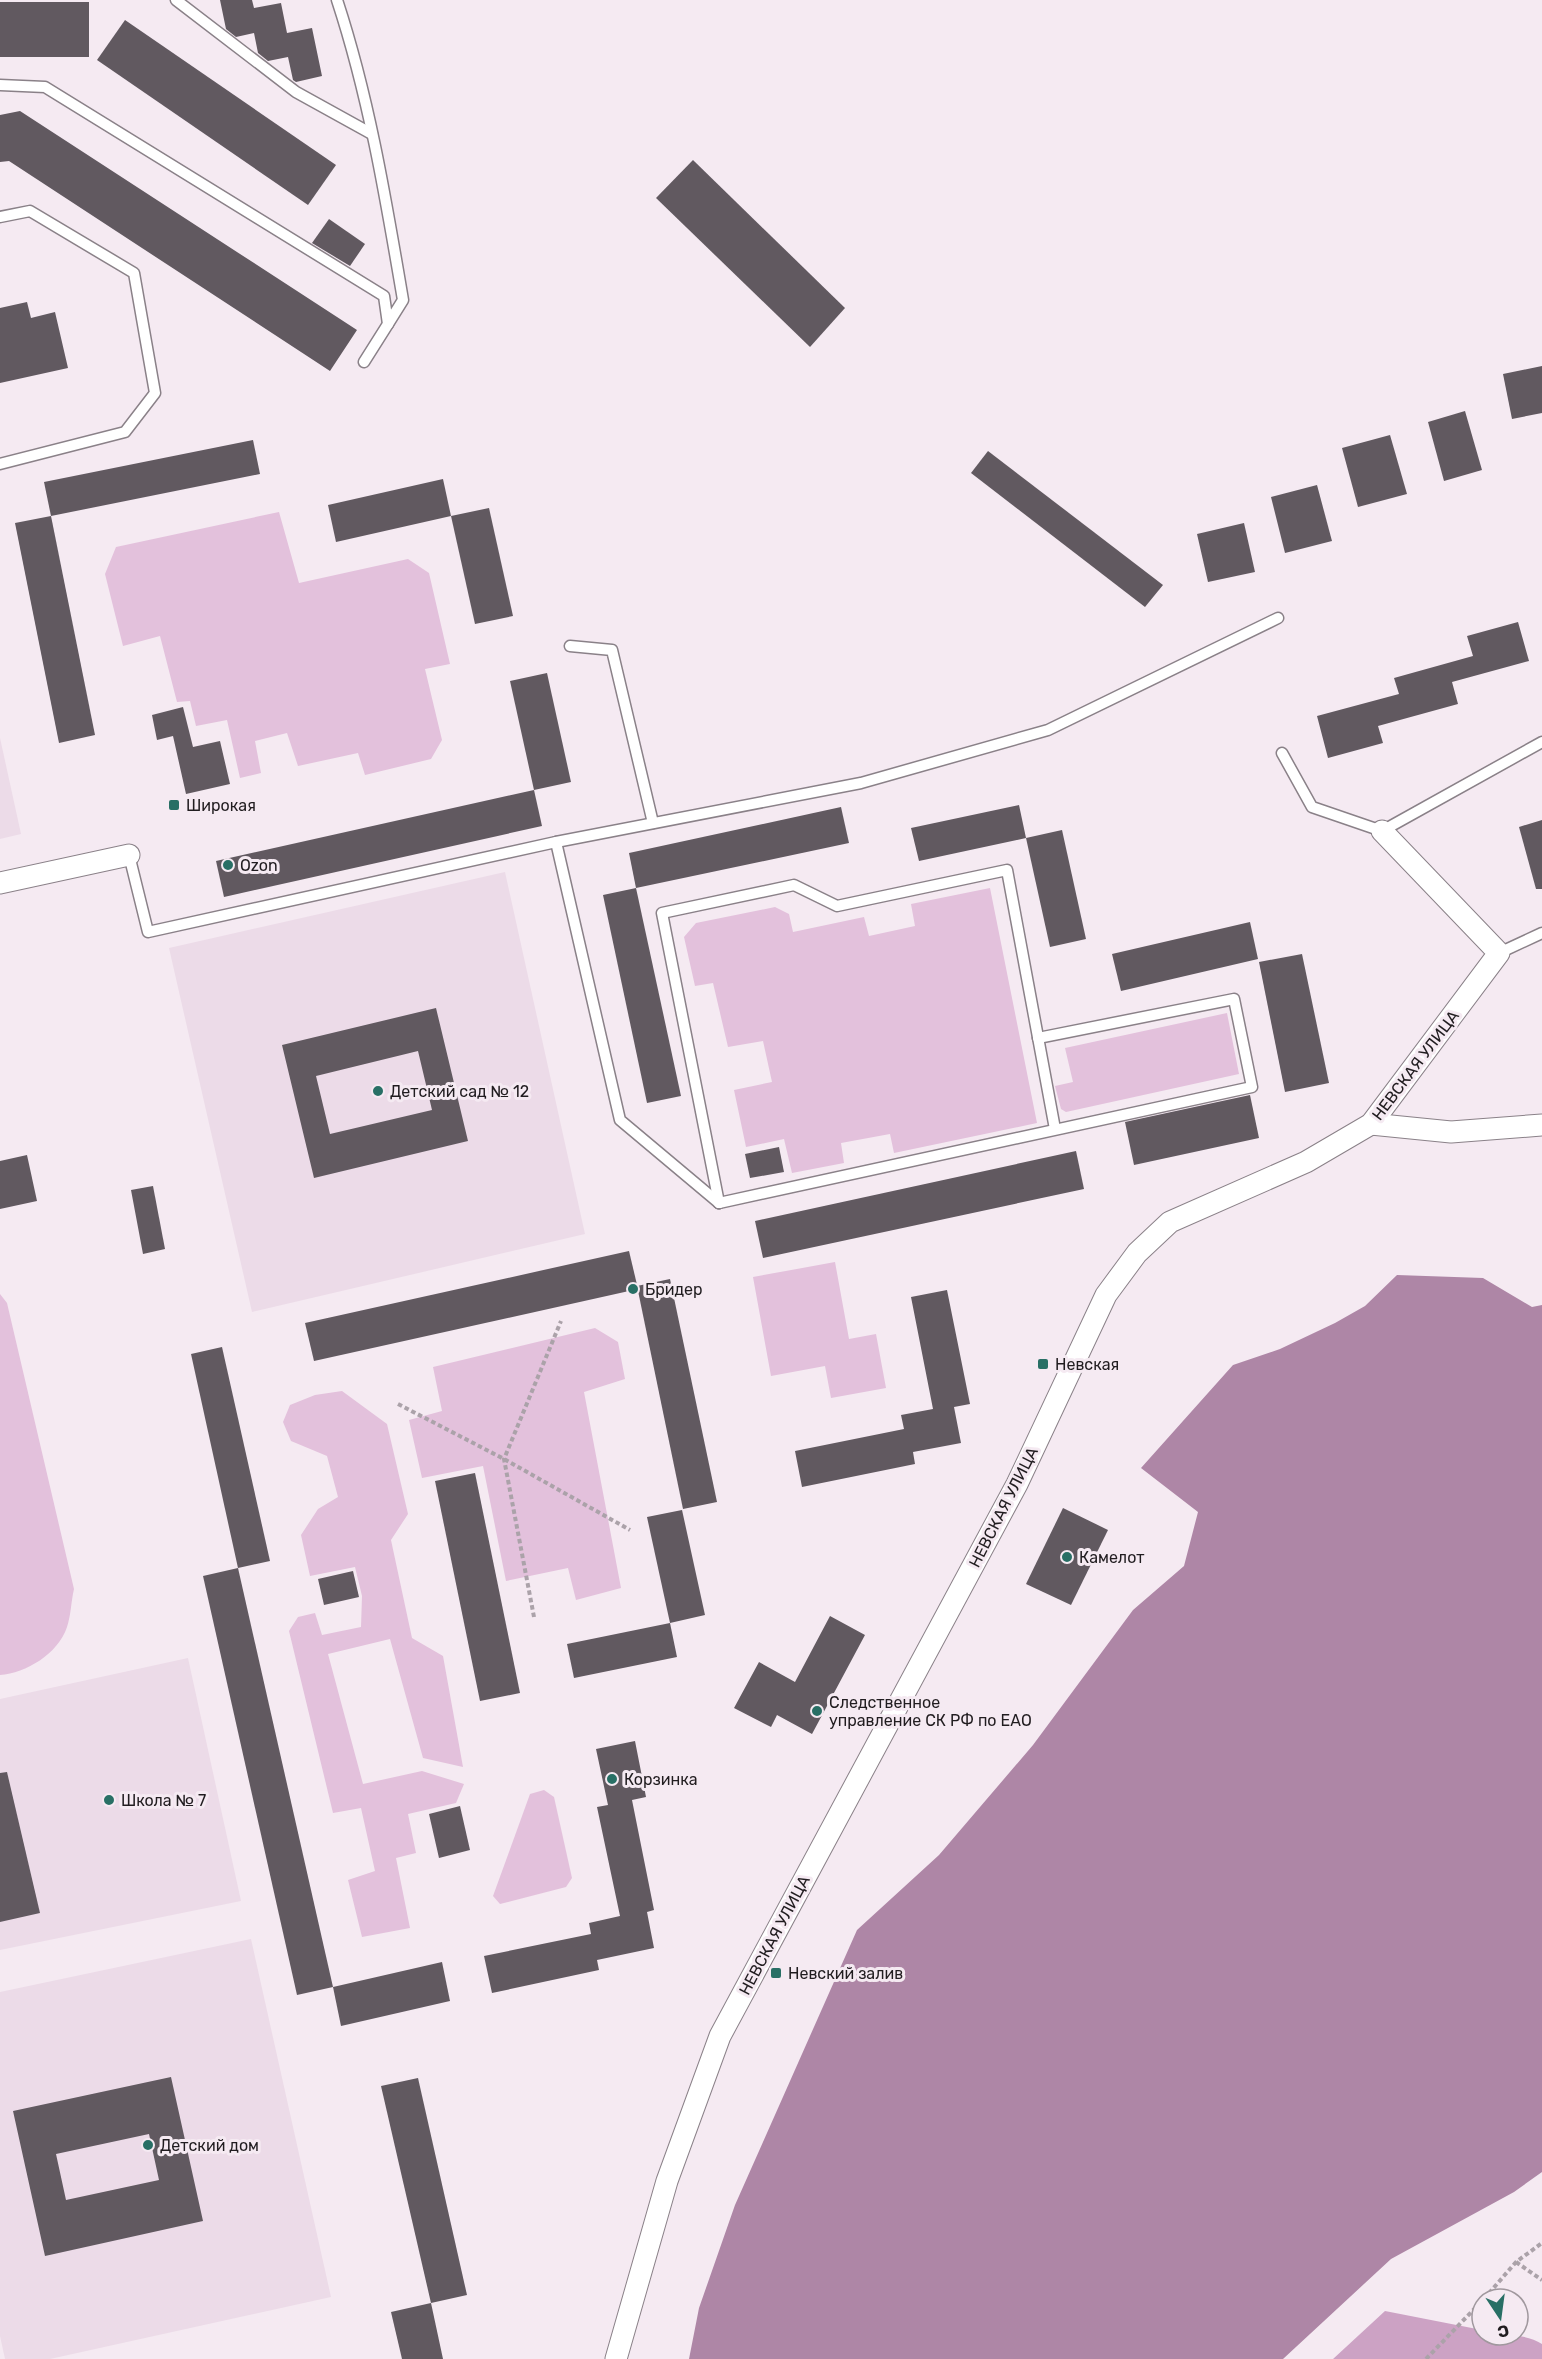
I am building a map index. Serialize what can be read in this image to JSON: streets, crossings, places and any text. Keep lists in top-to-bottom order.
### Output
{
  "streets": {
    "street": ["НЕВСКАЯ УЛИЦА"]
  },
  "places": {
    "transit": ["Широкая", "Невская", "Невский залив"],
    "other": [
      "Ozon",
      "Детский сад № 12",
      "Бридер",
      "Камелот",
      "Следственное управление СК РФ по ЕАО",
      "Корзинка",
      "Школа № 7",
      "Детский дом"
    ]
  },
  "north": "bottom"
}
